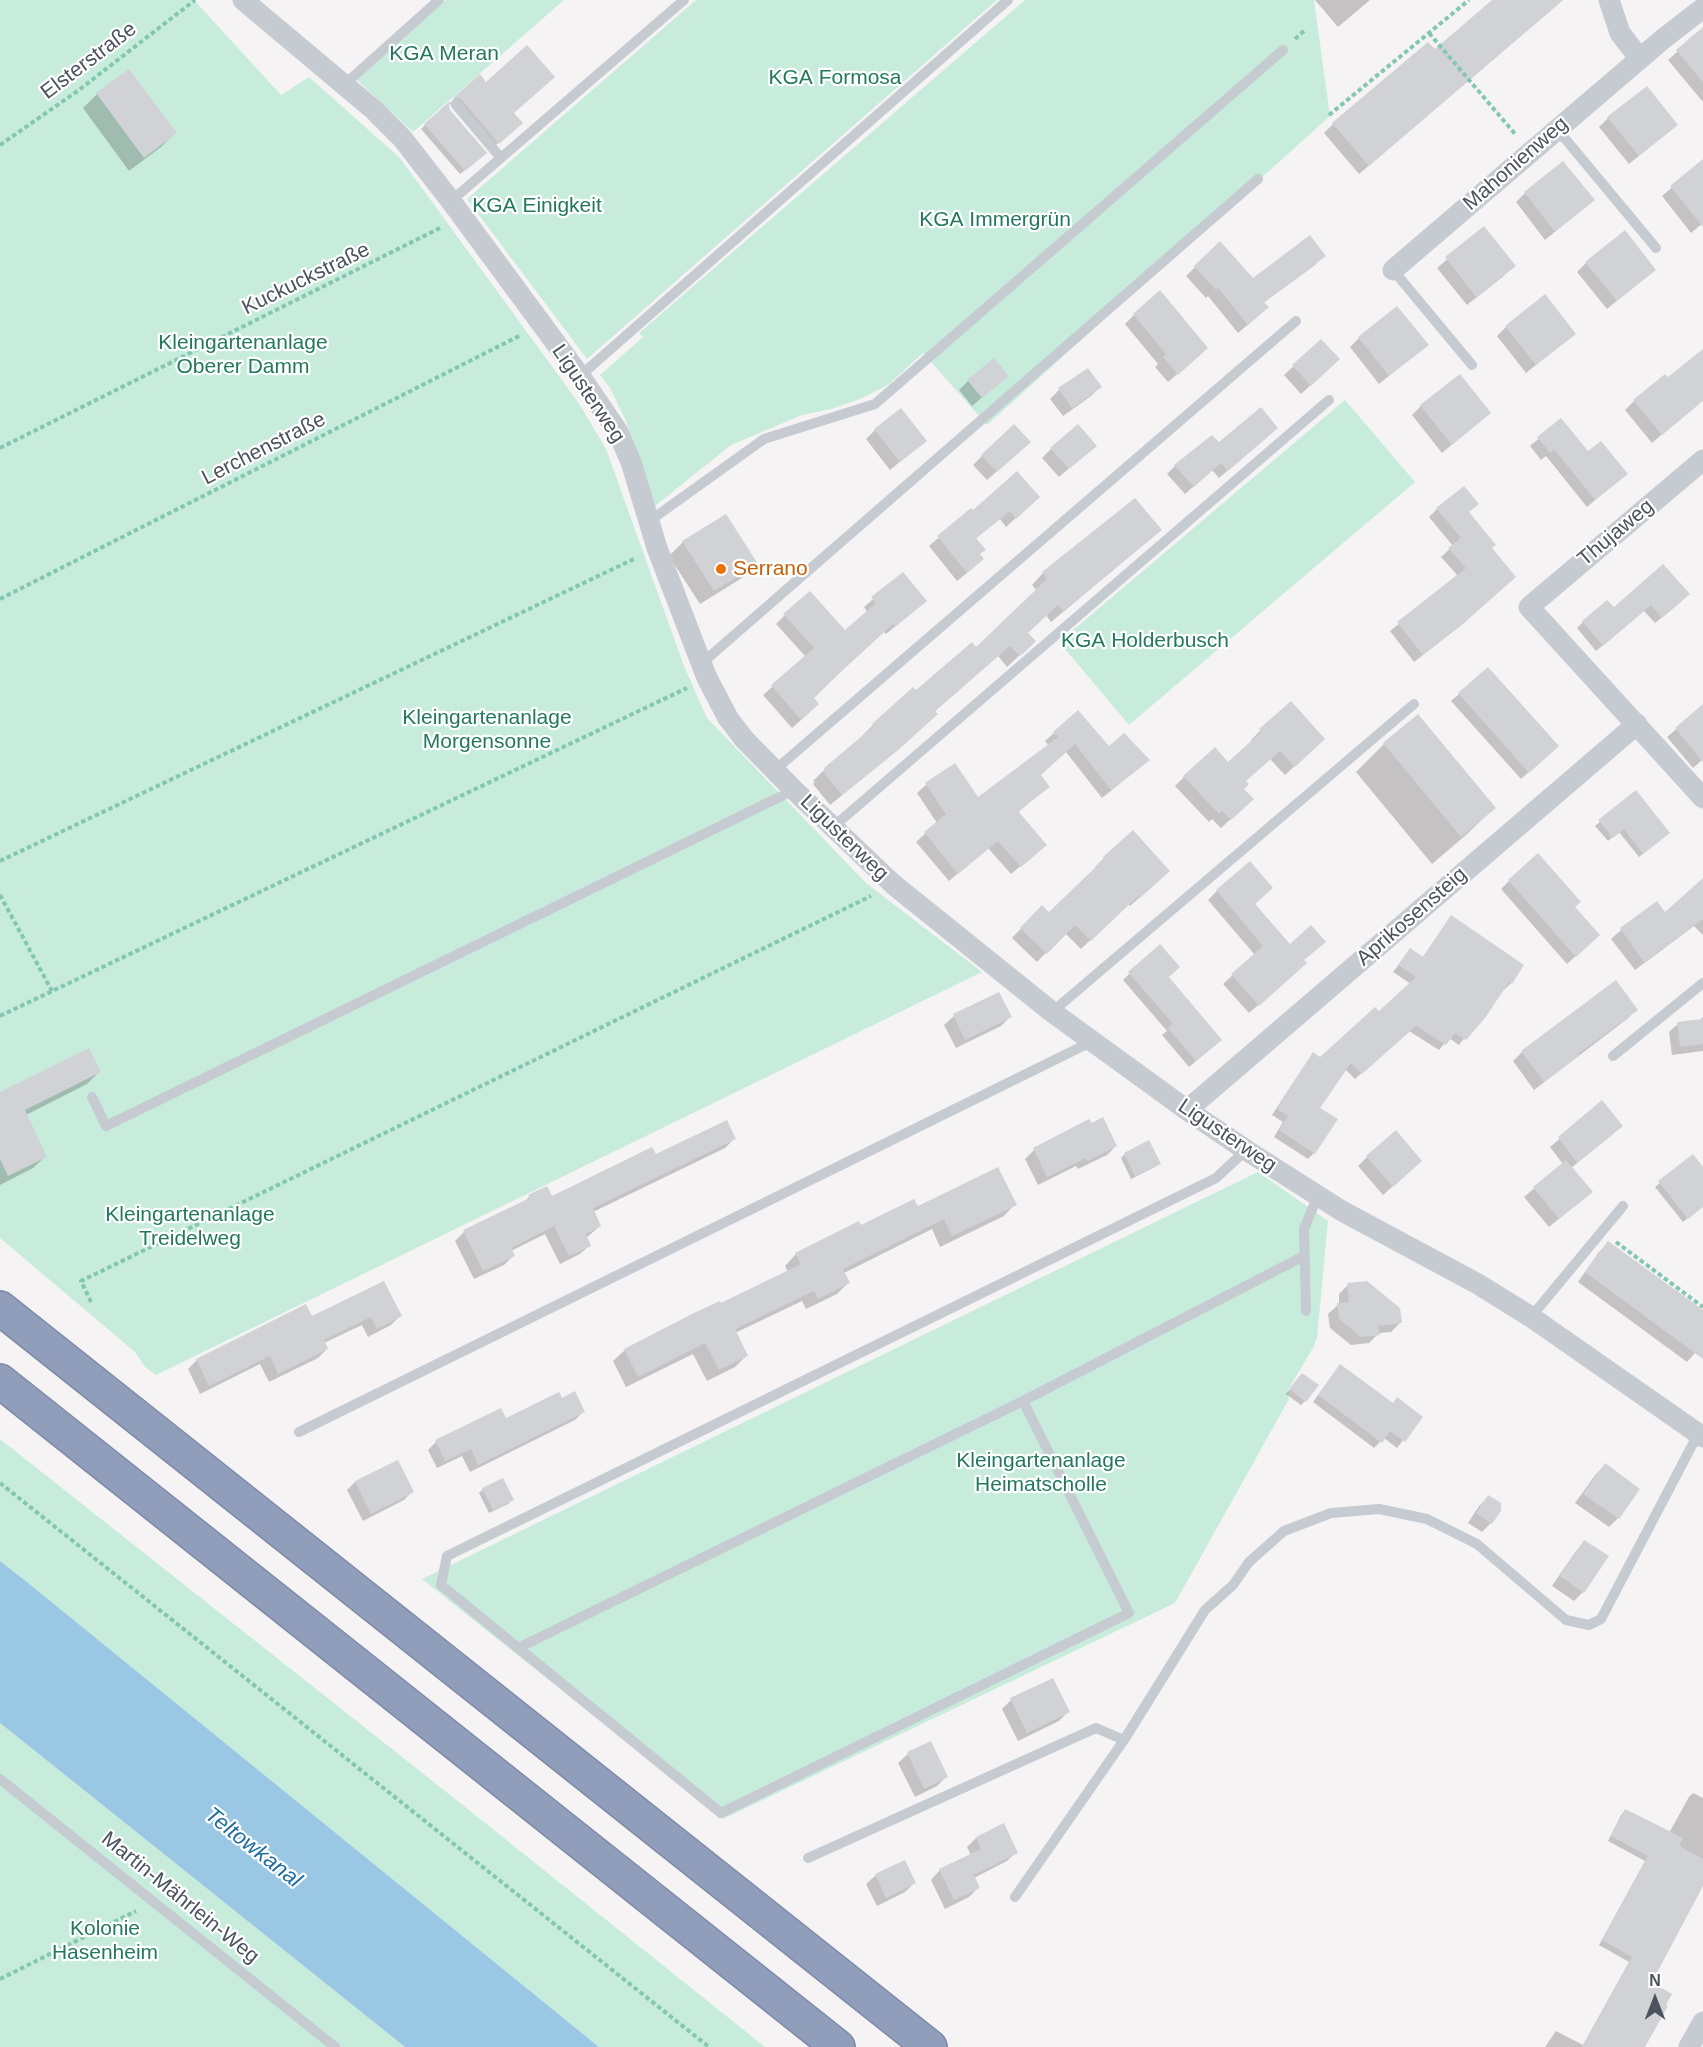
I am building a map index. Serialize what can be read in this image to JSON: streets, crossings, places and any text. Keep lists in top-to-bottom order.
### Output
{
  "streets": {
    "street": [
      "Mahonienweg",
      "Ligusterweg",
      "Thujaweg",
      "Aprikosensteig"
    ],
    "lane": ["Martin-Mährlein-Weg"],
    "path": ["Elsterstraße", "Kuckuckstraße", "Lerchenstraße"]
  },
  "crossings": [
    ["Kuckuckstraße", "Ligusterweg"],
    ["Ligusterweg", "Lerchenstraße"],
    ["Ligusterweg", "Aprikosensteig"],
    ["Thujaweg", "Aprikosensteig"]
  ],
  "water": ["Teltowkanal"],
  "parks": [
    "KGA Meran",
    "KGA Formosa",
    "KGA Einigkeit",
    "KGA Immergrün",
    "Kleingartenanlage Oberer Damm",
    "KGA Holderbusch",
    "Kleingartenanlage Morgensonne",
    "Kleingartenanlage Treidelweg",
    "Kleingartenanlage Heimatscholle",
    "Kolonie Hasenheim"
  ],
  "places": ["Serrano"],
  "north": "top"
}
